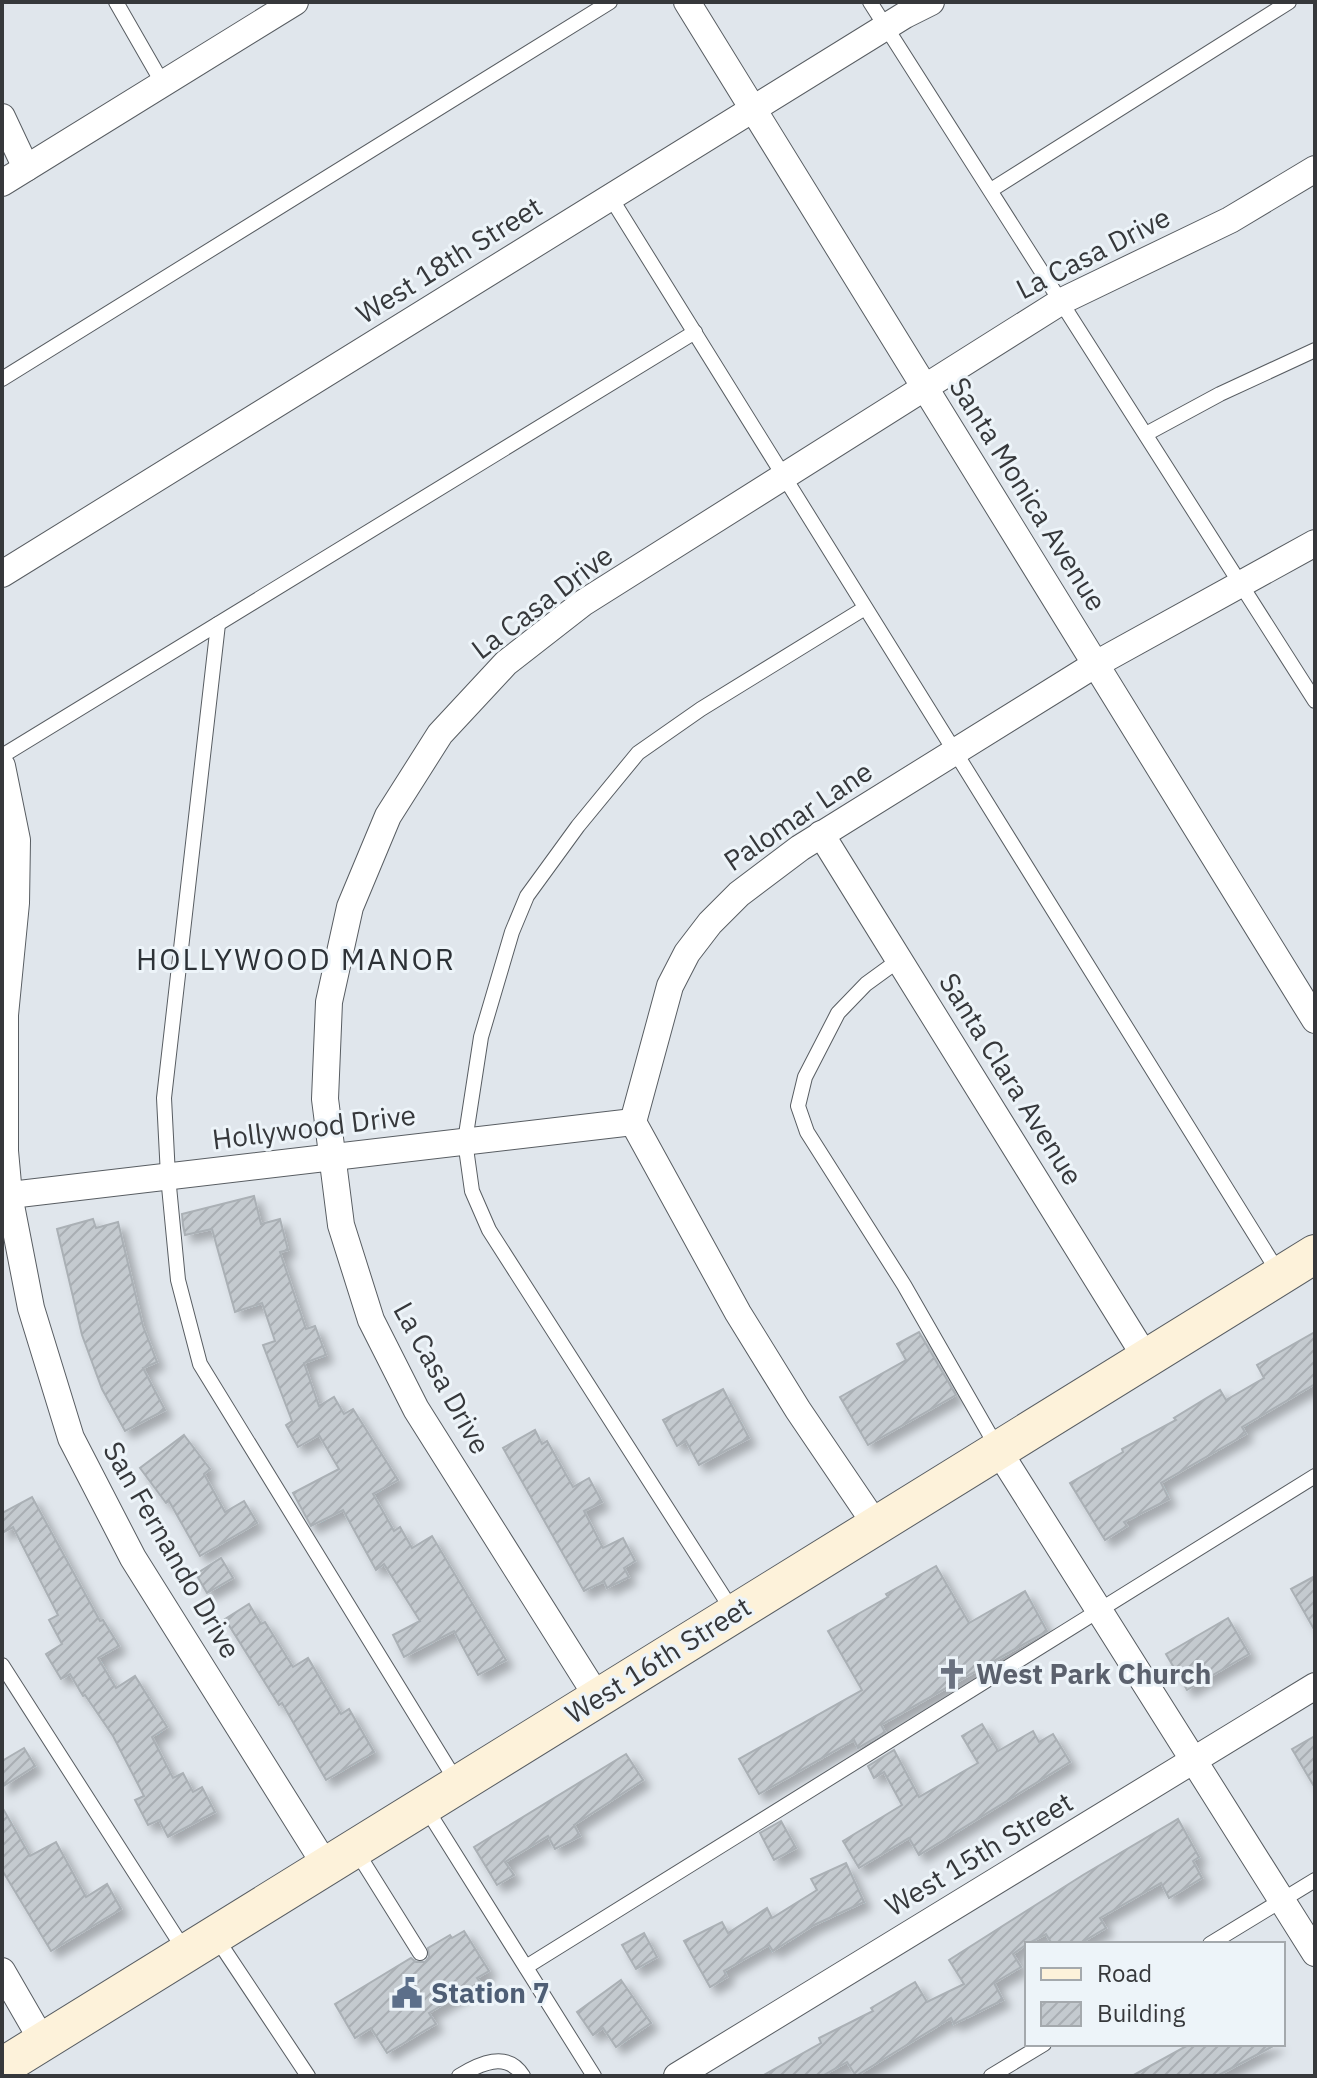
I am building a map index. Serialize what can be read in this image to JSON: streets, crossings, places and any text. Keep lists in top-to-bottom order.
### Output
{
  "streets": {
    "main road": ["West 16th Street"],
    "street": [
      "La Casa Drive",
      "West 18th Street",
      "Santa Monica Avenue",
      "Palomar Lane",
      "Santa Clara Avenue",
      "Hollywood Drive",
      "San Fernando Drive",
      "West 15th Street"
    ]
  },
  "crossings": [
    ["La Casa Drive", "Santa Monica Avenue"],
    ["La Casa Drive", "Hollywood Drive"],
    ["La Casa Drive", "West 16th Street"],
    ["West 18th Street", "Santa Monica Avenue"],
    ["Santa Monica Avenue", "Palomar Lane"],
    ["Palomar Lane", "Santa Clara Avenue"],
    ["Palomar Lane", "Hollywood Drive"],
    ["Santa Clara Avenue", "West 16th Street"],
    ["Hollywood Drive", "San Fernando Drive"],
    ["San Fernando Drive", "West 16th Street"]
  ],
  "districts": ["HOLLYWOOD MANOR"],
  "places": {
    "church": ["West Park Church"],
    "public building": ["Station 7"]
  },
  "legend": ["Road", "Building"]
}
